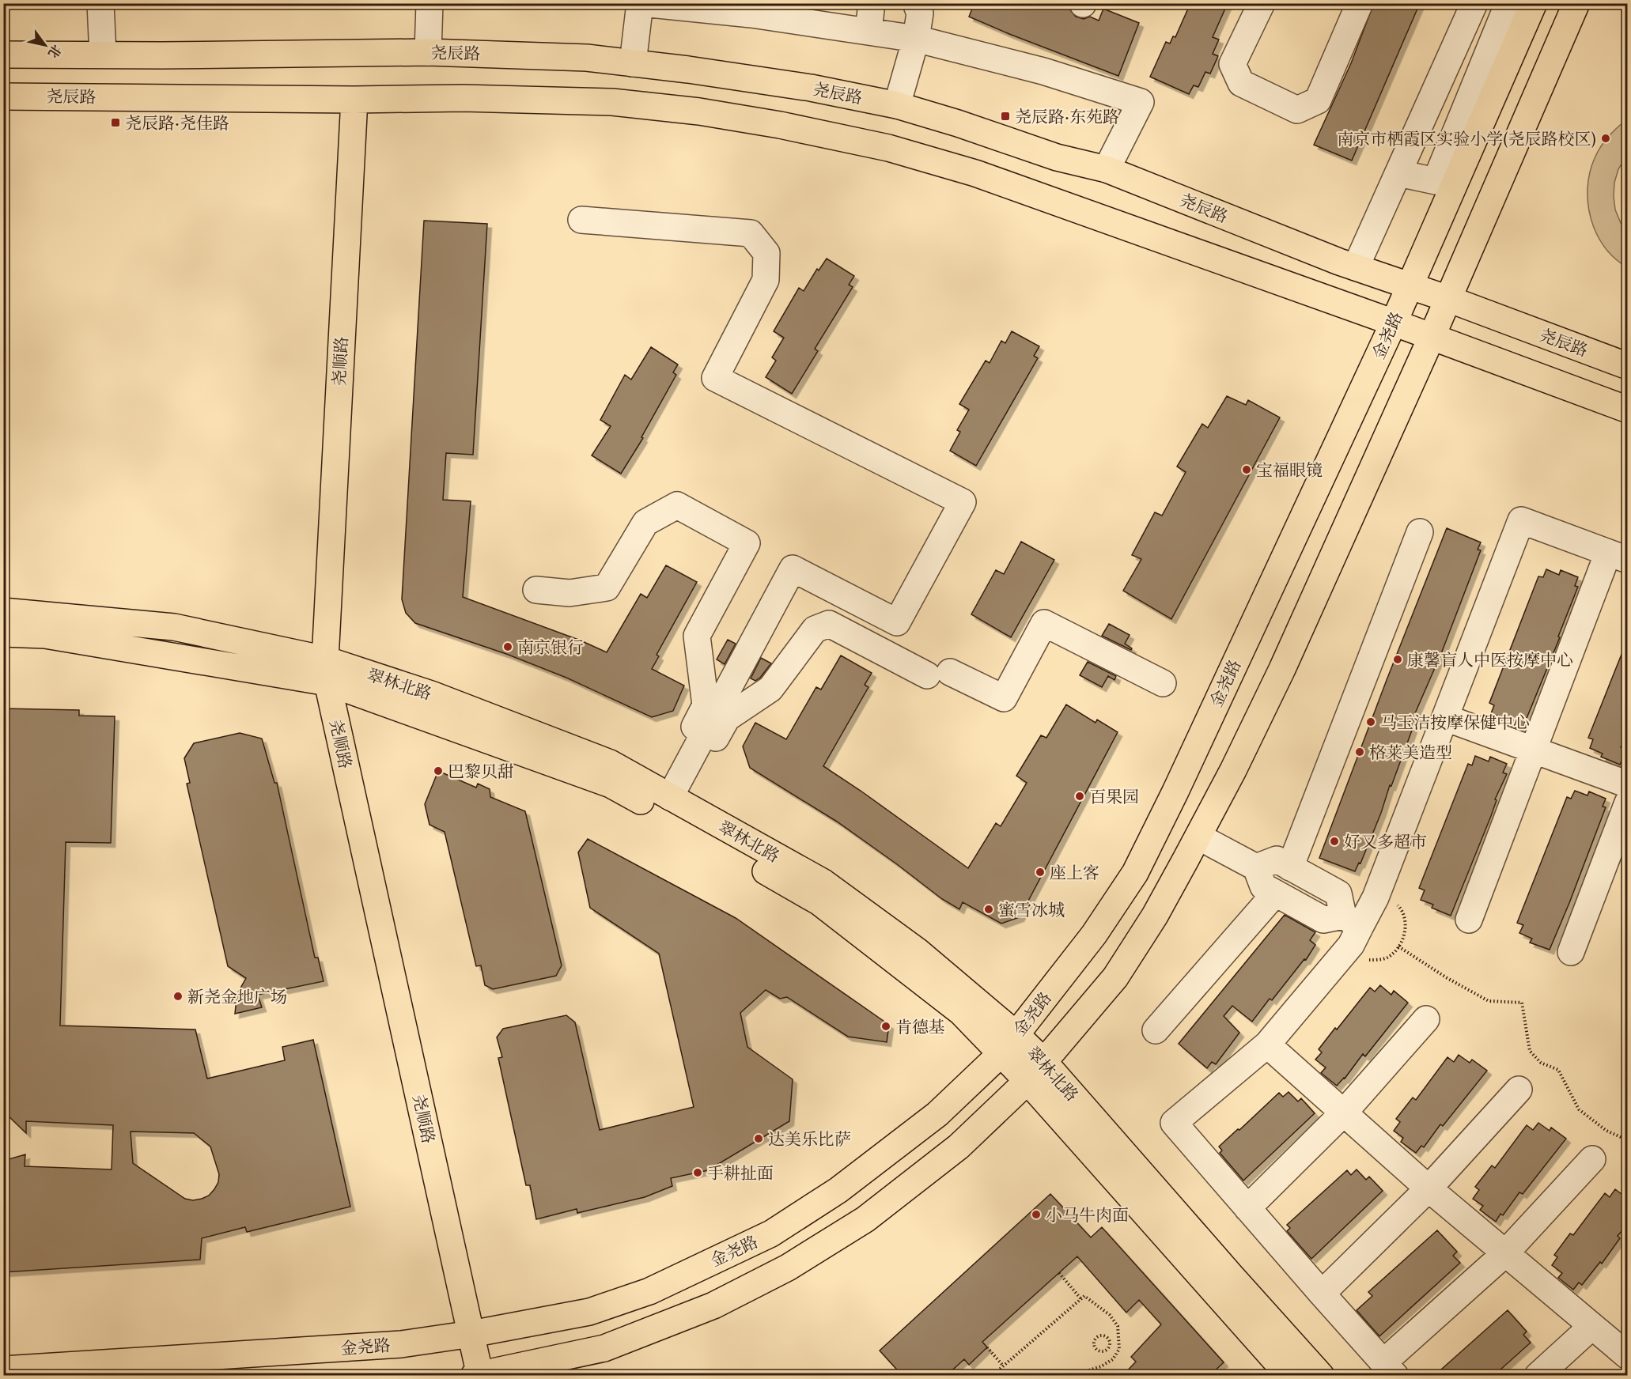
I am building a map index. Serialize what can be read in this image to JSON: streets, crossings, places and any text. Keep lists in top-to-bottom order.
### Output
{
  "streets": {
    "main road": [
      "尧辰路",
      "金尧路",
      "尧顺路",
      "翠林北路"
    ]
  },
  "crossings": [
    ["尧辰路", "金尧路"],
    ["尧辰路", "尧顺路"],
    ["金尧路", "尧顺路"],
    ["金尧路", "翠林北路"],
    ["尧顺路", "翠林北路"]
  ],
  "places": {
    "transit": ["尧辰路·东苑路", "尧辰路·尧佳路"],
    "other": [
      "南京市栖霞区实验小学(尧辰路校区)",
      "宝福眼镜",
      "南京银行",
      "康馨盲人中医按摩中心",
      "马玉洁按摩保健中心",
      "格莱美造型",
      "巴黎贝甜",
      "百果园",
      "好又多超市",
      "座上客",
      "蜜雪冰城",
      "新尧金地广场",
      "肯德基",
      "达美乐比萨",
      "手耕扯面",
      "小马牛肉面"
    ]
  },
  "north": "bottom right"
}
